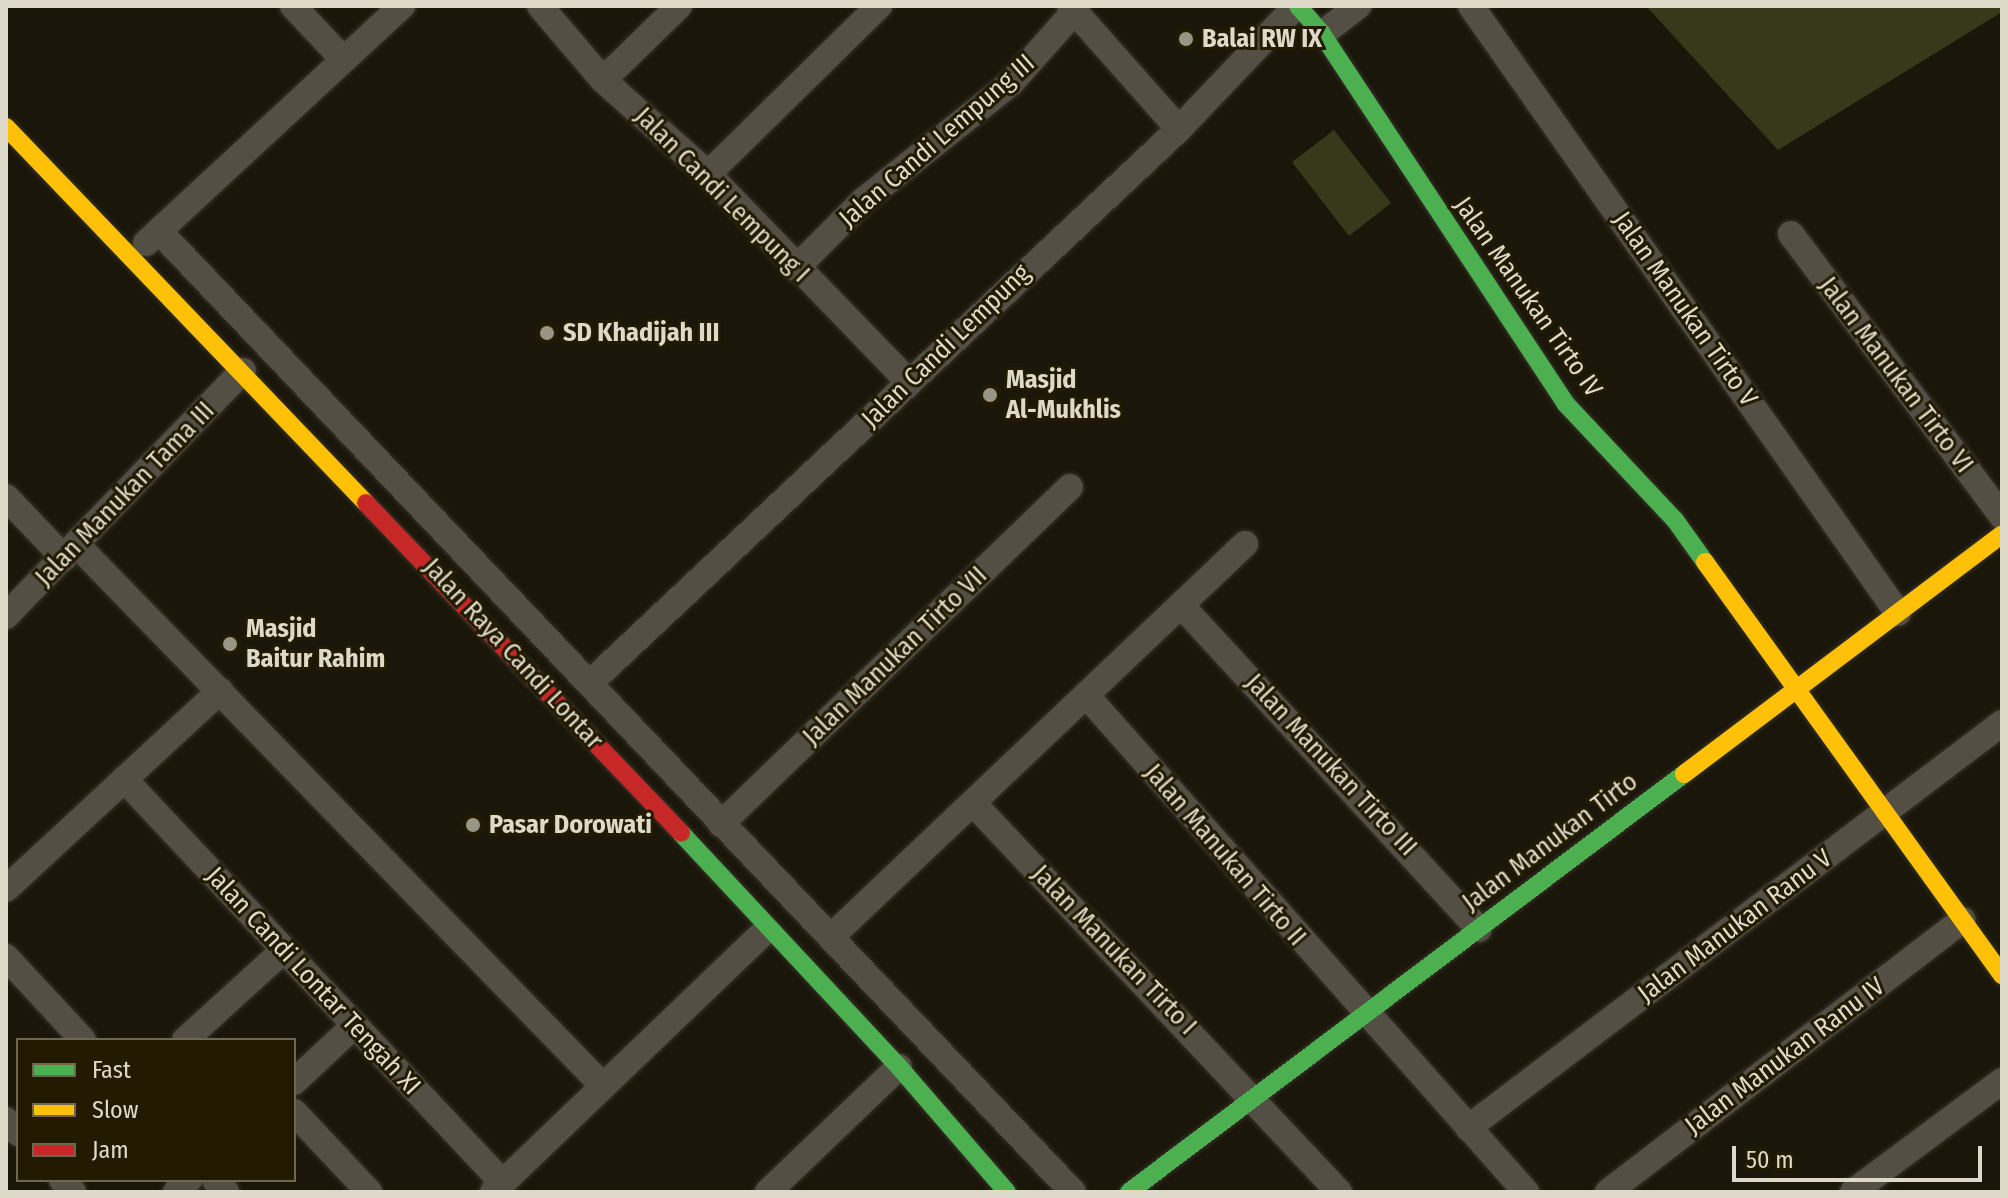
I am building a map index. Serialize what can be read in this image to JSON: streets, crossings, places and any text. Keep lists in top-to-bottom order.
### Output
{
  "streets": {
    "street": [
      "Jalan Candi Lempung III",
      "Jalan Candi Lempung I",
      "Jalan Manukan Tirto IV",
      "Jalan Manukan Tirto V",
      "Jalan Candi Lempung",
      "Jalan Manukan Tirto VI",
      "Jalan Manukan Tama III",
      "Jalan Raya Candi Lontar",
      "Jalan Manukan Tirto VII",
      "Jalan Manukan Tirto III",
      "Jalan Manukan Tirto",
      "Jalan Manukan Tirto II",
      "Jalan Manukan Ranu V",
      "Jalan Manukan Tirto I",
      "Jalan Candi Lontar Tengah XI",
      "Jalan Manukan Ranu IV"
    ]
  },
  "crossings": [
    ["Jalan Candi Lempung III", "Jalan Candi Lempung I"],
    ["Jalan Candi Lempung I", "Jalan Candi Lempung"],
    ["Jalan Manukan Tirto IV", "Jalan Candi Lempung"],
    ["Jalan Manukan Tirto IV", "Jalan Manukan Tirto"],
    ["Jalan Manukan Tirto IV", "Jalan Manukan Ranu V"],
    ["Jalan Manukan Tirto IV", "Jalan Manukan Ranu IV"],
    ["Jalan Manukan Tirto V", "Jalan Manukan Tirto"],
    ["Jalan Candi Lempung", "Jalan Raya Candi Lontar"],
    ["Jalan Manukan Tama III", "Jalan Raya Candi Lontar"],
    ["Jalan Raya Candi Lontar", "Jalan Manukan Tirto VII"],
    ["Jalan Manukan Tirto III", "Jalan Manukan Tirto"],
    ["Jalan Manukan Tirto", "Jalan Manukan Tirto II"],
    ["Jalan Manukan Tirto", "Jalan Manukan Tirto I"],
    ["Jalan Manukan Tirto II", "Jalan Manukan Ranu V"]
  ],
  "places": [
    "Balai RW IX",
    "SD Khadijah III",
    "Masjid Al-Mukhlis",
    "Masjid Baitur Rahim",
    "Pasar Dorowati"
  ],
  "legend": ["Fast", "Slow", "Jam"],
  "scale_bar": "50 m"
}
